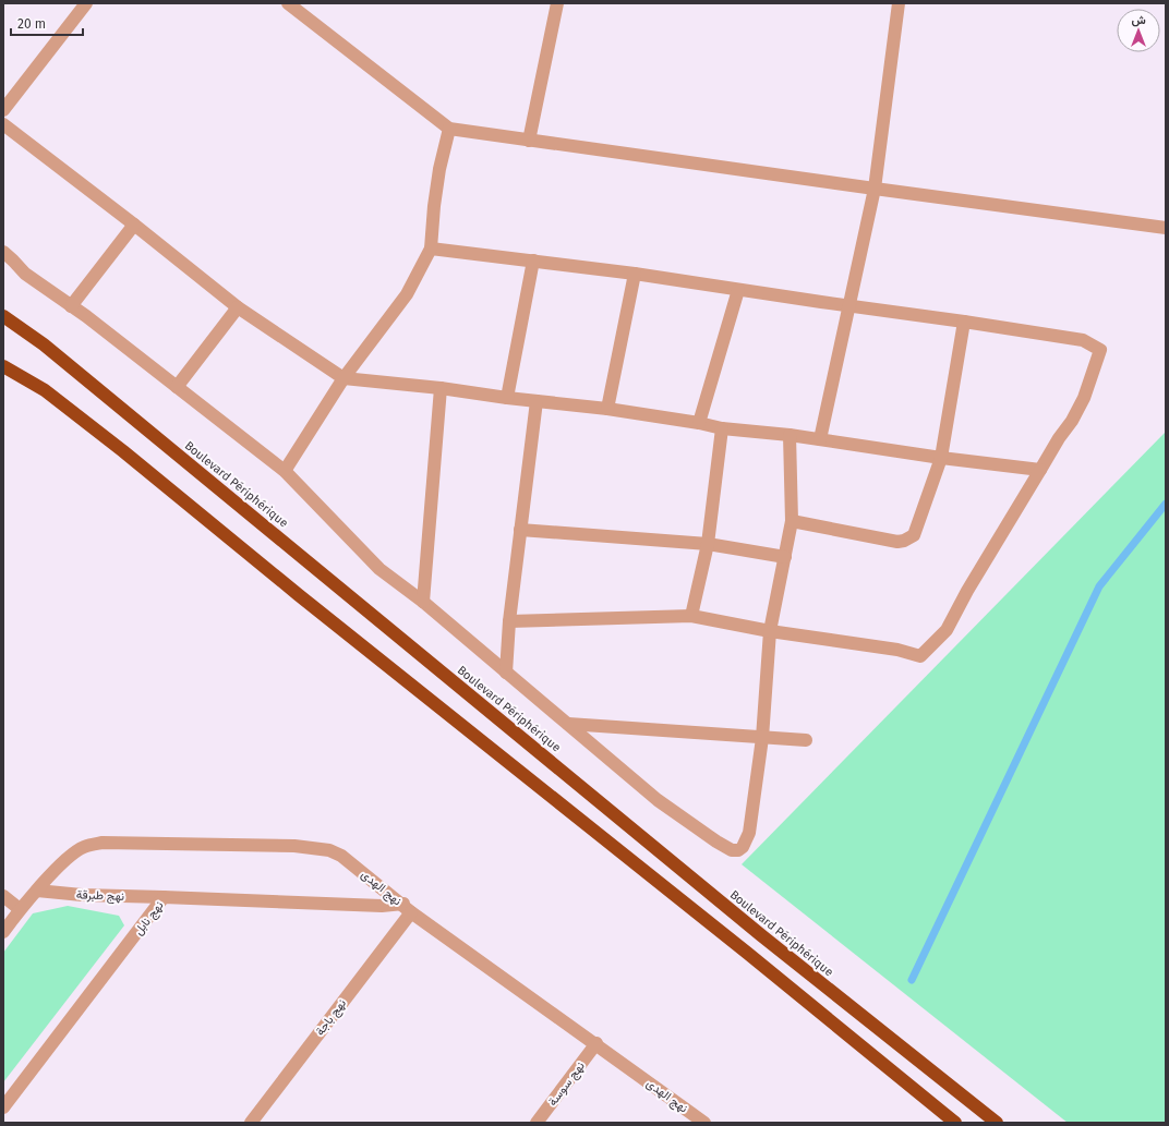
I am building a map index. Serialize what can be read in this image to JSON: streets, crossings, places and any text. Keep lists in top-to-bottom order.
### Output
{
  "streets": {
    "highway": ["Boulevard Périphérique"],
    "street": [
      "نهج الهدى",
      "نهج طبرقة",
      "نهج نابل",
      "نهج باجة",
      "نهج سوسة"
    ]
  },
  "crossings": [
    ["نهج الهدى", "نهج طبرقة"],
    ["نهج الهدى", "نهج نابل"],
    ["نهج الهدى", "نهج باجة"],
    ["نهج الهدى", "نهج سوسة"],
    ["نهج طبرقة", "نهج نابل"],
    ["نهج نابل", "نهج باجة"]
  ],
  "scale_bar": "20 m",
  "north": "top"
}
